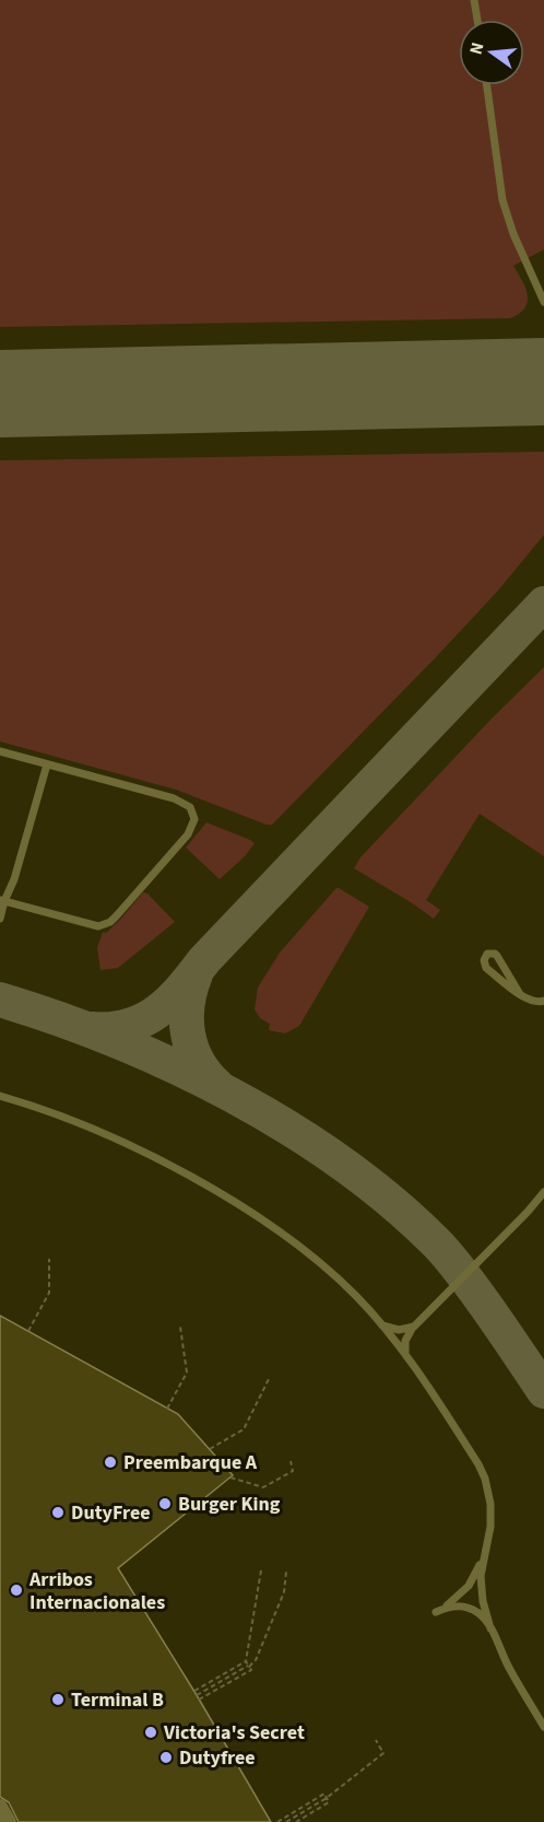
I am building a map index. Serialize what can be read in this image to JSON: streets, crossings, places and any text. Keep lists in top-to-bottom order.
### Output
{
  "places": [
    "Preembarque A",
    "Burger King",
    "DutyFree",
    "Arribos Internacionales",
    "Terminal B",
    "Victoria's Secret",
    "Dutyfree"
  ],
  "north": "left"
}
